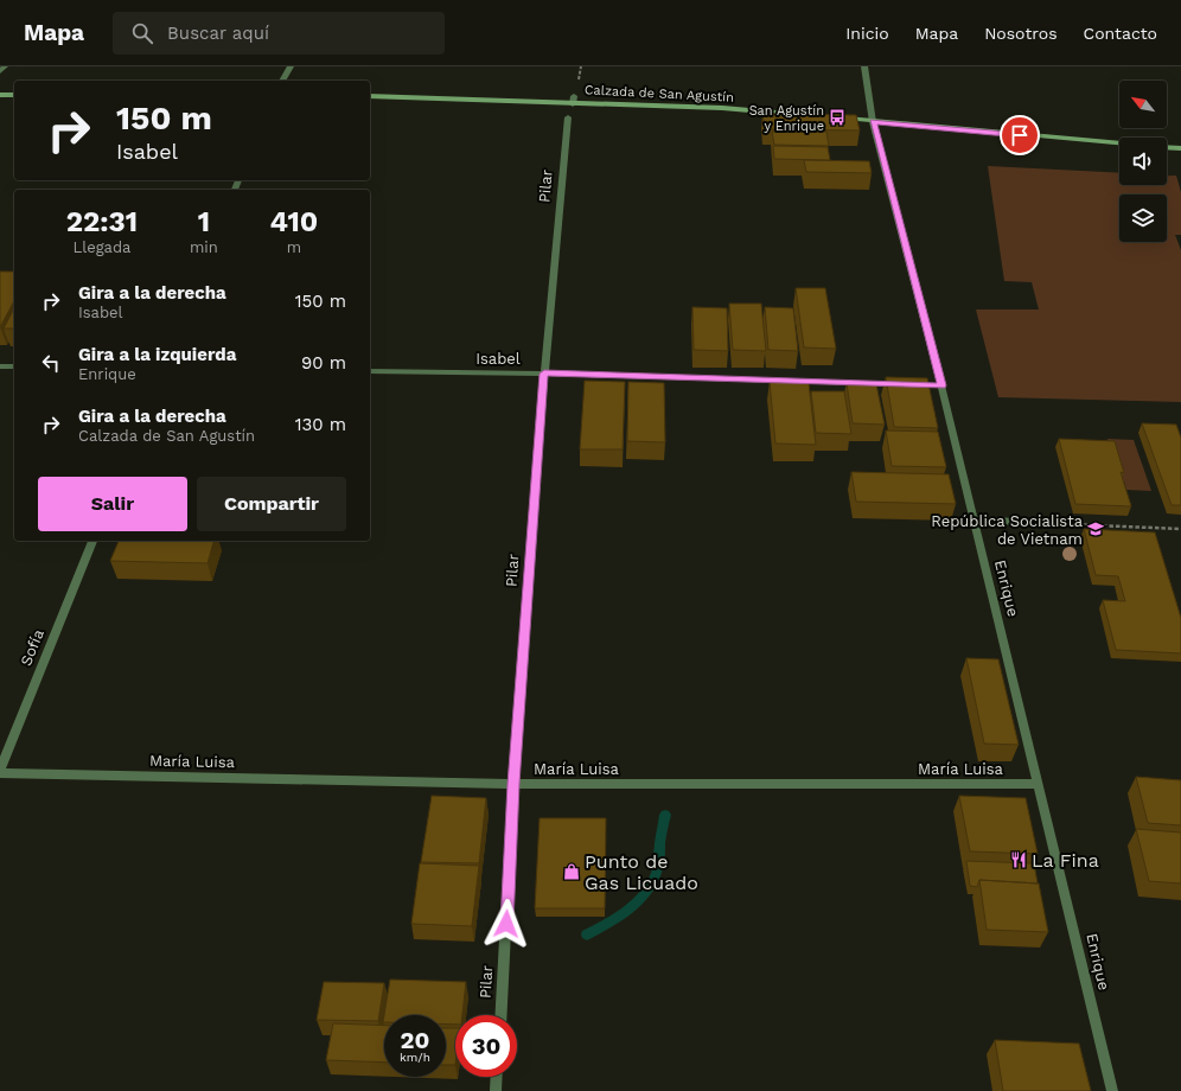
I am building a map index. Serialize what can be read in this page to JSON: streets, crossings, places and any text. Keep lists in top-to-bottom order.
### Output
{
  "streets": {
    "main road": ["Calzada de San Agustín"],
    "street": [
      "Pilar",
      "Isabel",
      "Enrique",
      "Sofía",
      "María Luisa"
    ]
  },
  "crossings": [
    ["Pilar", "Isabel"],
    ["Pilar", "María Luisa"],
    ["Isabel", "Enrique"],
    ["Enrique", "María Luisa"],
    ["Sofía", "María Luisa"]
  ],
  "places": {
    "bus stop": ["San Agustín y Enrique"],
    "school or university": ["República Socialista de Vietnam"],
    "restaurant": ["La Fina"],
    "shop": ["Punto de Gas Licuado"]
  },
  "north": "top left",
  "page": {
    "header": "Mapa",
    "search": "Buscar aquí",
    "nav": [
      "Inicio",
      "Mapa",
      "Nosotros",
      "Contacto"
    ],
    "turn": ["150 m", "Isabel"],
    "eta": [
      "22:31",
      "Llegada",
      "1",
      "min",
      "410",
      "m"
    ],
    "list": [
      {
        "name": "Gira a la derecha",
        "note": "Isabel",
        "value": "150 m"
      },
      {
        "name": "Gira a la izquierda",
        "note": "Enrique",
        "value": "90 m"
      },
      {
        "name": "Gira a la derecha",
        "note": "Calzada de San Agustín",
        "value": "130 m"
      }
    ],
    "buttons": ["Salir", "Compartir"],
    "speed": "20 km/h",
    "limit": "30"
  }
}
